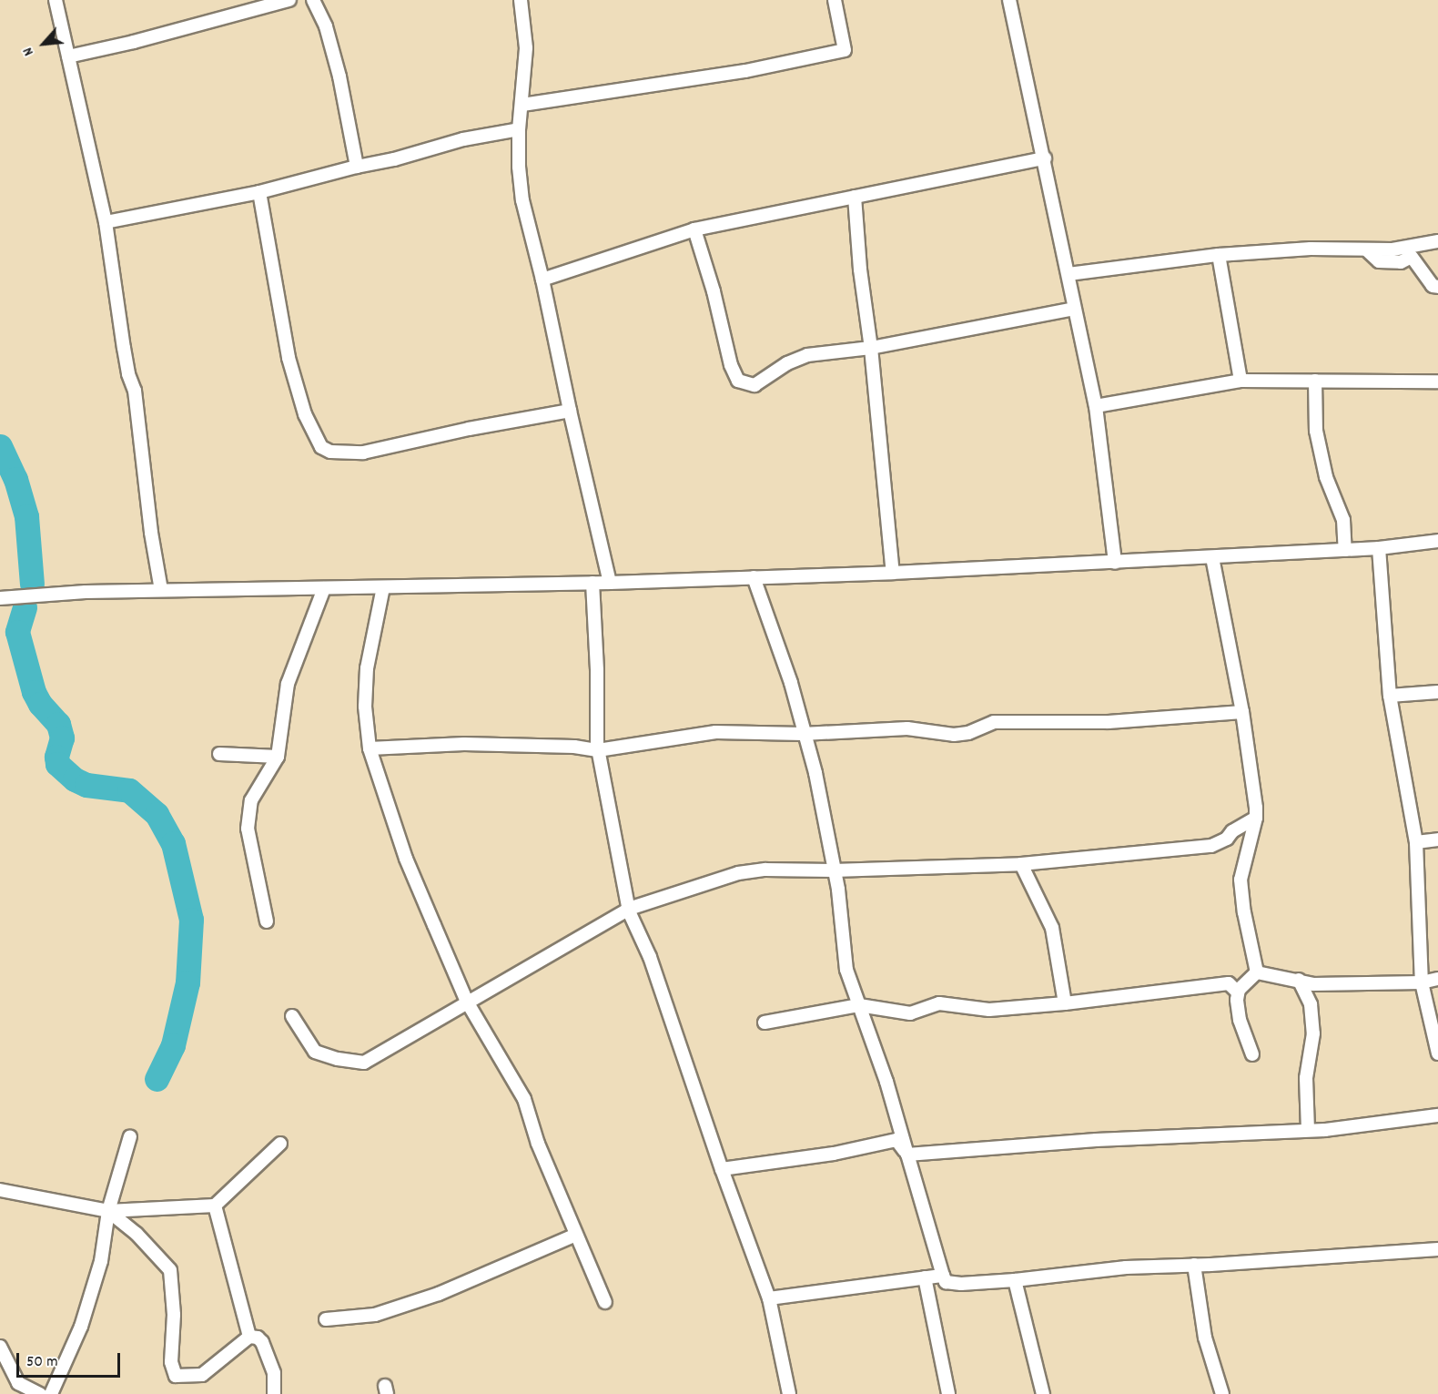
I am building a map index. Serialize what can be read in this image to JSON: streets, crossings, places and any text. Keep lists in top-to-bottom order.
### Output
{
  "scale_bar": "50 m",
  "north": "bottom left"
}
